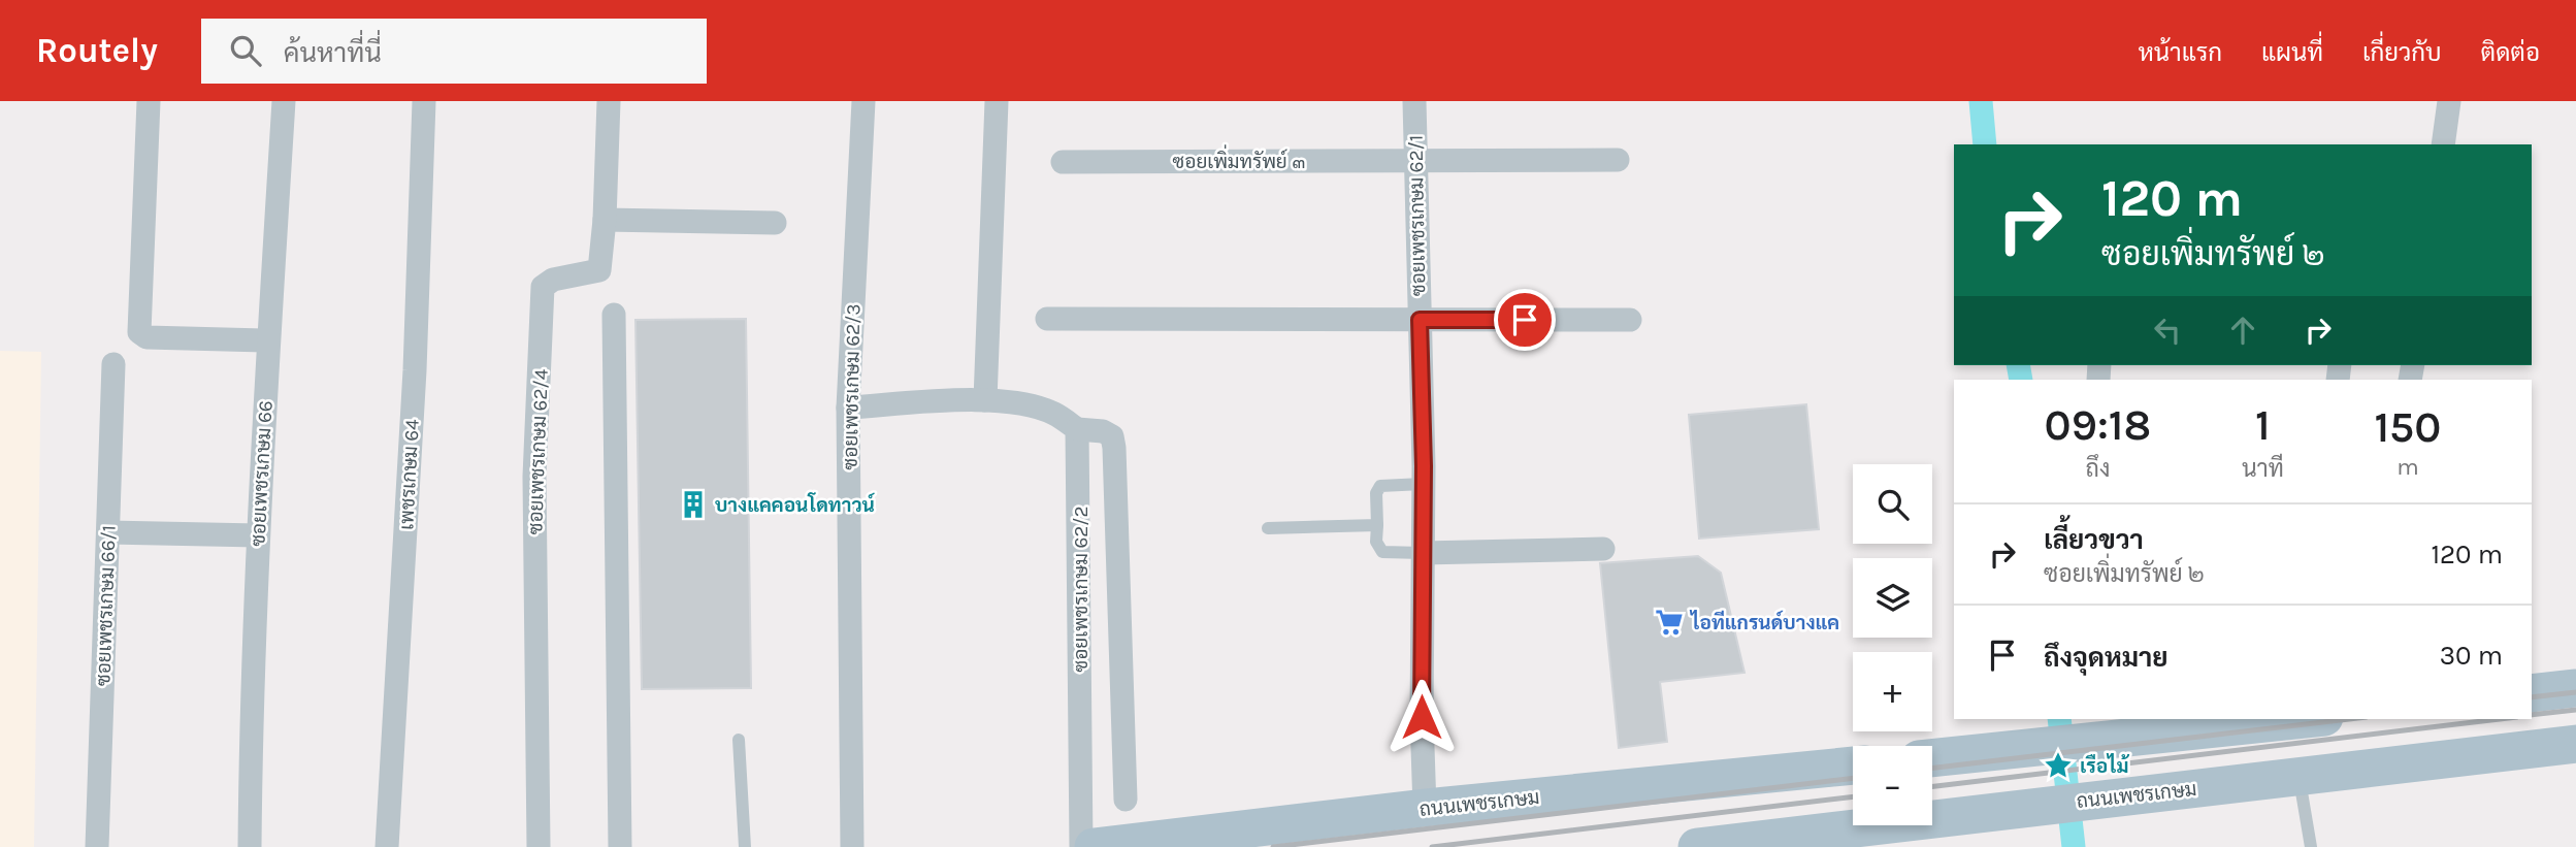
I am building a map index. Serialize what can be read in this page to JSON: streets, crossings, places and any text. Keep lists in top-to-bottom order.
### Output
{
  "streets": {
    "main road": ["ถนนเพชรเกษม"],
    "street": [
      "ซอยเพิ่มทรัพย์ ๓",
      "ซอยเพชรเกษม 62/1",
      "ซอยเพชรเกษม 62/3",
      "ซอยเพชรเกษม 62/4",
      "ซอยเพชรเกษม 66",
      "เพชรเกษม 64",
      "ซอยเพชรเกษม 62/2",
      "ซอยเพชรเกษม 66/1"
    ]
  },
  "crossings": [
    ["ซอยเพิ่มทรัพย์ ๓", "ซอยเพชรเกษม 62/1"],
    ["ซอยเพชรเกษม 62/1", "ถนนเพชรเกษม"]
  ],
  "places": {
    "building": ["บางแคคอนโดทาวน์"],
    "supermarket": ["ไอทีแกรนด์บางแค"],
    "place": ["เรือไม้"]
  },
  "page": {
    "header": "Routely",
    "search": "ค้นหาที่นี่",
    "nav": [
      "หน้าแรก",
      "แผนที่",
      "เกี่ยวกับ",
      "ติดต่อ"
    ],
    "turn": ["120 m", "ซอยเพิ่มทรัพย์ ๒"],
    "eta": [
      "09:18",
      "ถึง",
      "1",
      "นาที",
      "150",
      "m"
    ],
    "map_buttons": ["+", "−"],
    "list": [
      {
        "name": "เลี้ยวขวา",
        "note": "ซอยเพิ่มทรัพย์ ๒",
        "value": "120 m"
      },
      {
        "name": "ถึงจุดหมาย",
        "value": "30 m"
      }
    ]
  }
}
